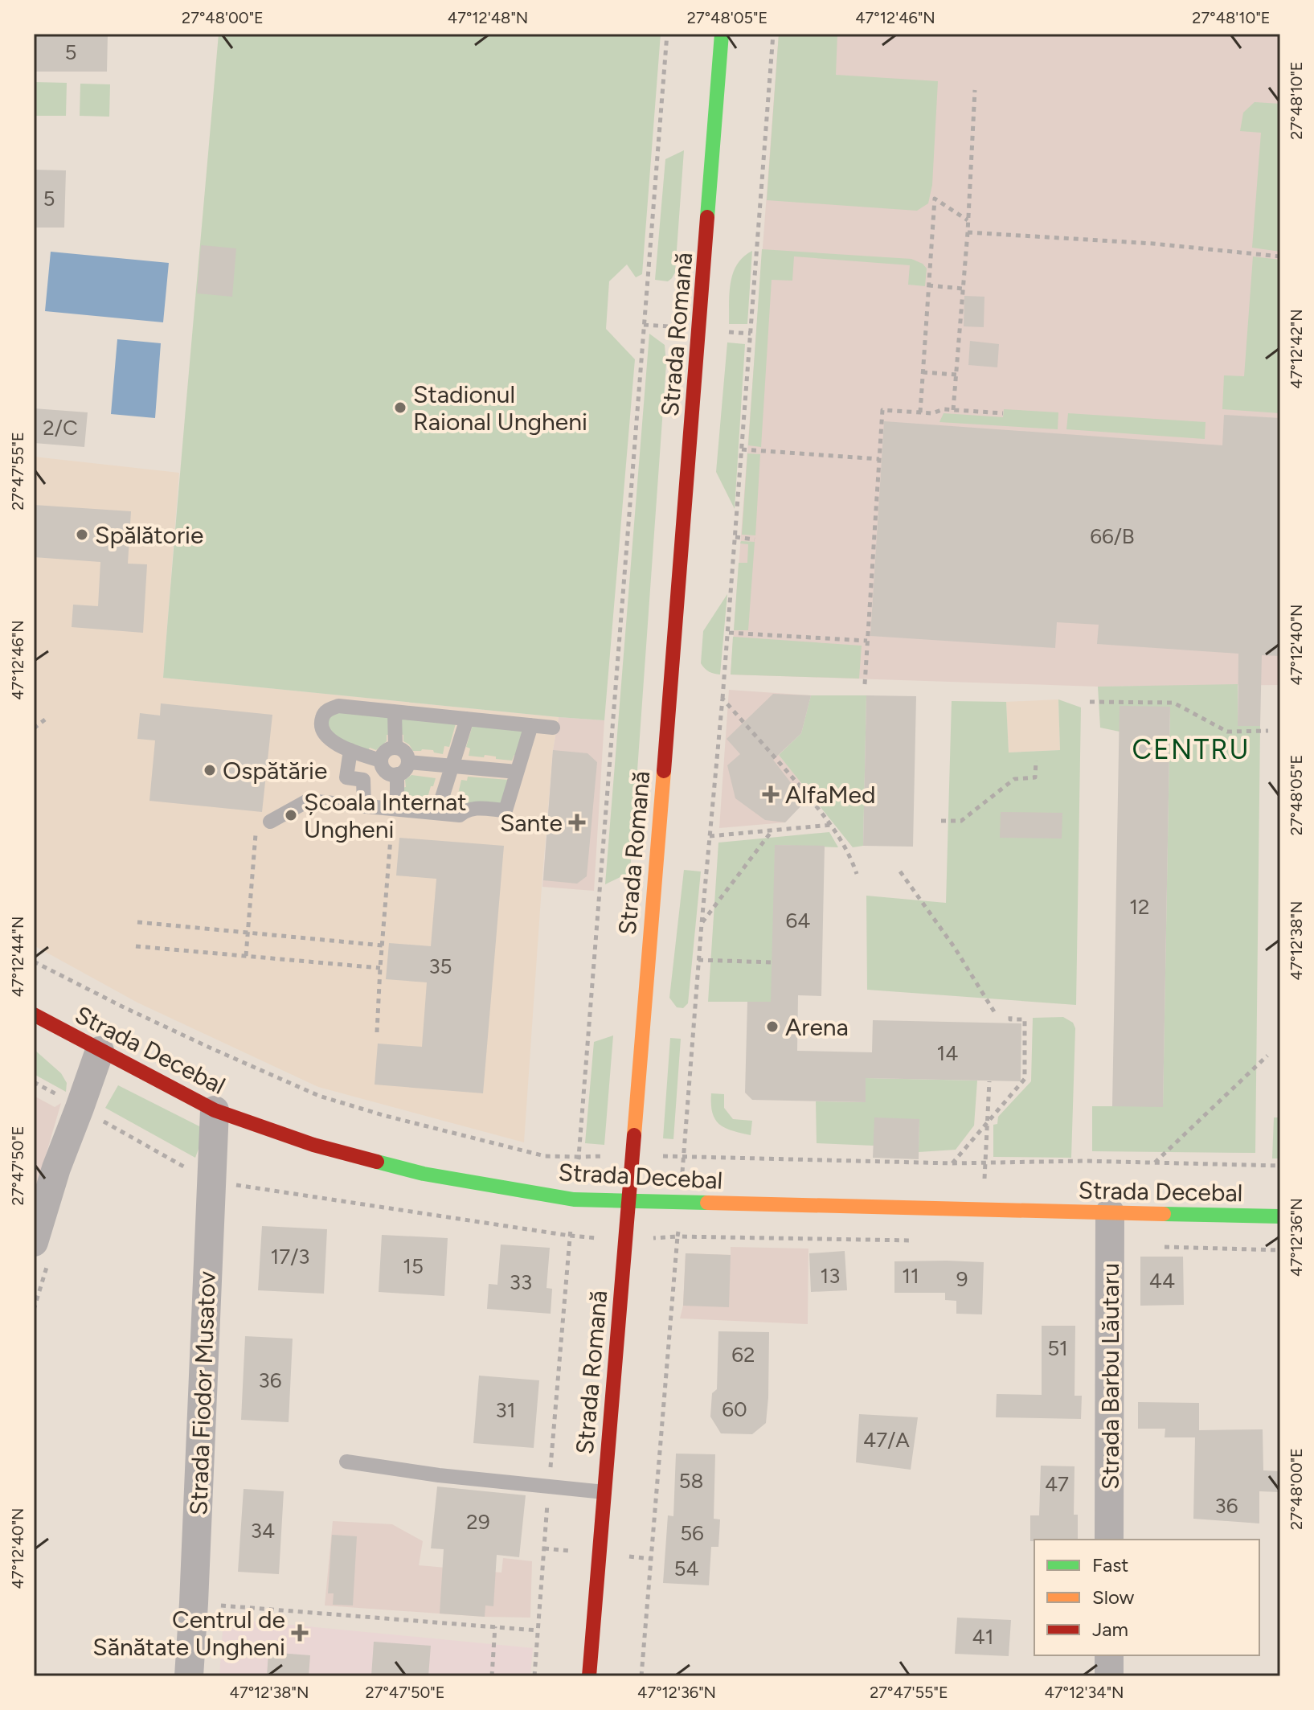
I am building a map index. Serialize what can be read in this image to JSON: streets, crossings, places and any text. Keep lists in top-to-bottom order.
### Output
{
  "streets": {
    "main road": ["Strada Romană", "Strada Decebal"],
    "street": ["Strada Barbu Lăutaru", "Strada Fiodor Musatov"]
  },
  "crossings": [
    ["Strada Romană", "Strada Decebal"],
    ["Strada Decebal", "Strada Barbu Lăutaru"],
    ["Strada Decebal", "Strada Fiodor Musatov"]
  ],
  "districts": ["CENTRU"],
  "places": {
    "other": [
      "Stadionul Raional Ungheni",
      "Spălătorie",
      "Ospătărie",
      "Școala Internat Ungheni",
      "Arena"
    ],
    "health": ["AlfaMed", "Sante", "Centrul de Sănătate Ungheni"]
  },
  "house_numbers": [
    "5",
    "5",
    "2/C",
    "66/B",
    "12",
    "64",
    "35",
    "14",
    "17/3",
    "15",
    "13",
    "11",
    "9",
    "44",
    "33",
    "51",
    "62",
    "36",
    "60",
    "31",
    "47/A",
    "58",
    "47",
    "36",
    "29",
    "34",
    "56",
    "54",
    "41"
  ],
  "legend": ["Fast", "Slow", "Jam"],
  "coordinates": [
    "27°48'00\"E",
    "47°12'48\"N",
    "27°48'05\"E",
    "47°12'46\"N",
    "27°48'10\"E",
    "47°12'42\"N",
    "27°47'55\"E",
    "47°12'40\"N",
    "47°12'38\"N",
    "47°12'44\"N",
    "27°47'50\"E",
    "47°12'36\"N",
    "47°12'34\"N"
  ]
}
